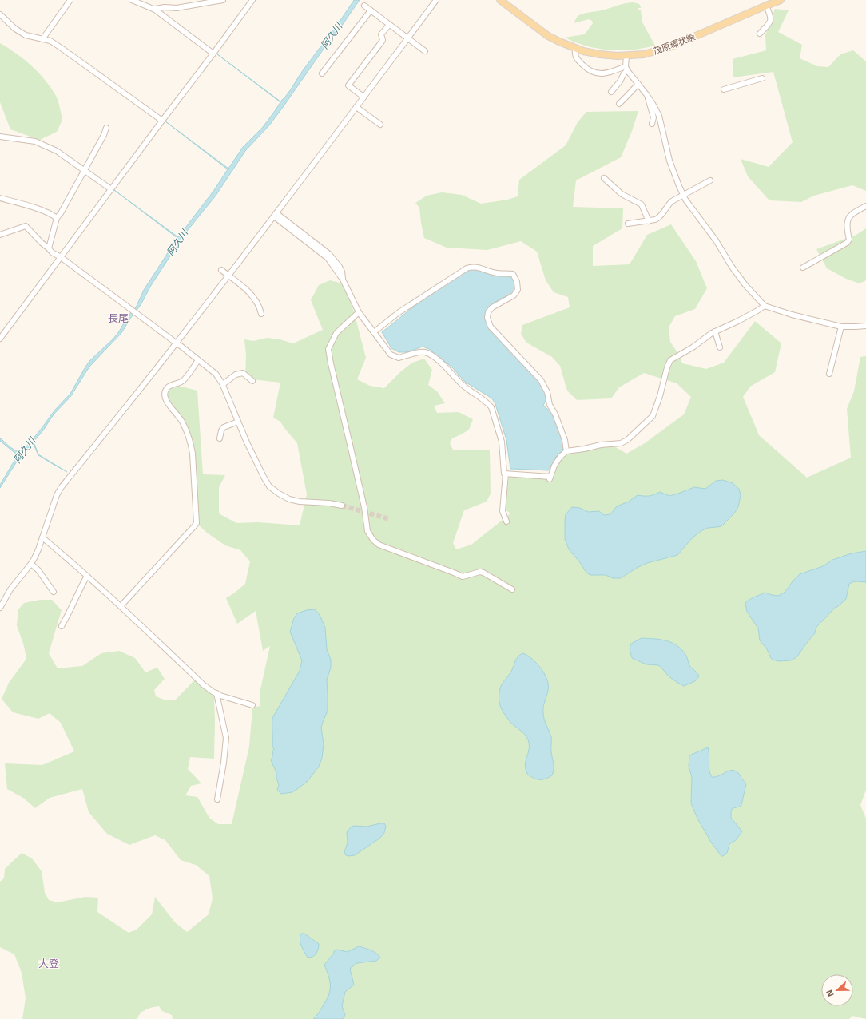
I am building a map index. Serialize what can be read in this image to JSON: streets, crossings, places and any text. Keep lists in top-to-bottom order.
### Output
{
  "streets": {
    "main road": ["茂原環状線"]
  },
  "districts": ["長尾", "大登"],
  "water": ["阿久川"],
  "north": "left"
}
